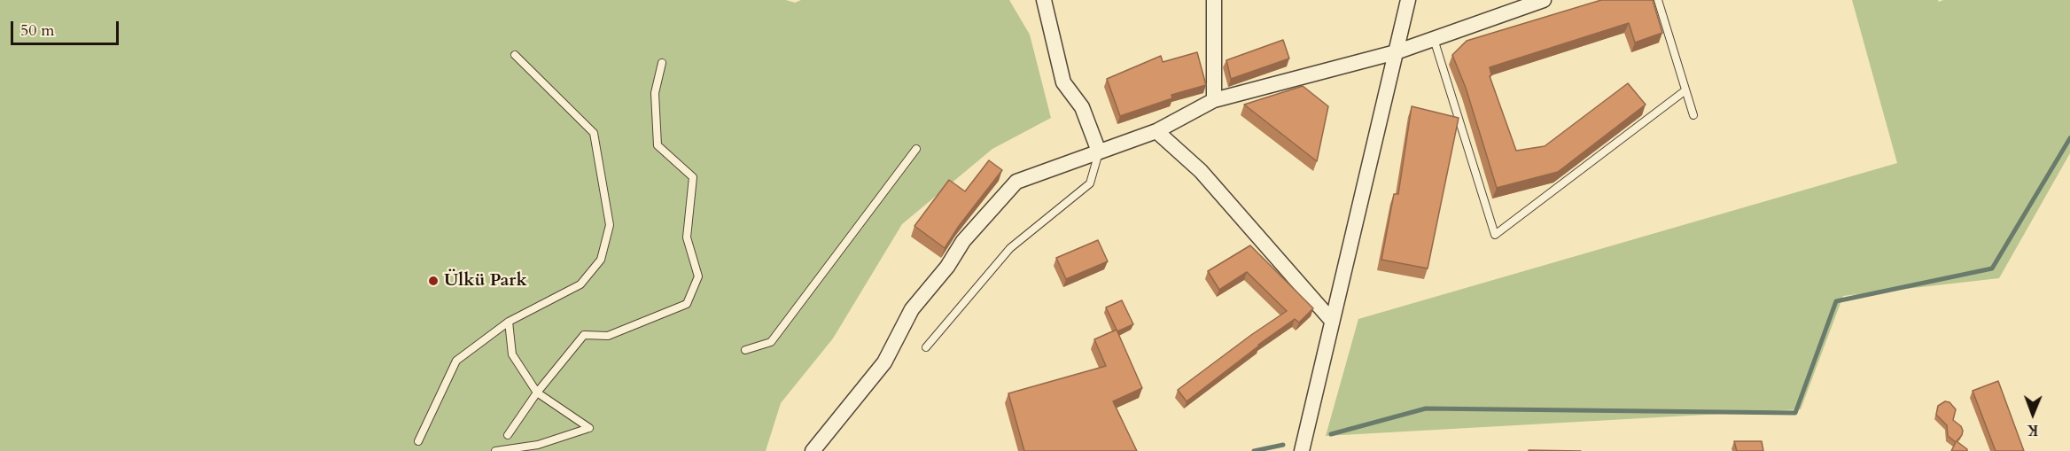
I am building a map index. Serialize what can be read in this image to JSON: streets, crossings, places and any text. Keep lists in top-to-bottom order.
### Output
{
  "places": ["Ülkü Park"],
  "scale_bar": "50 m",
  "north": "bottom"
}
